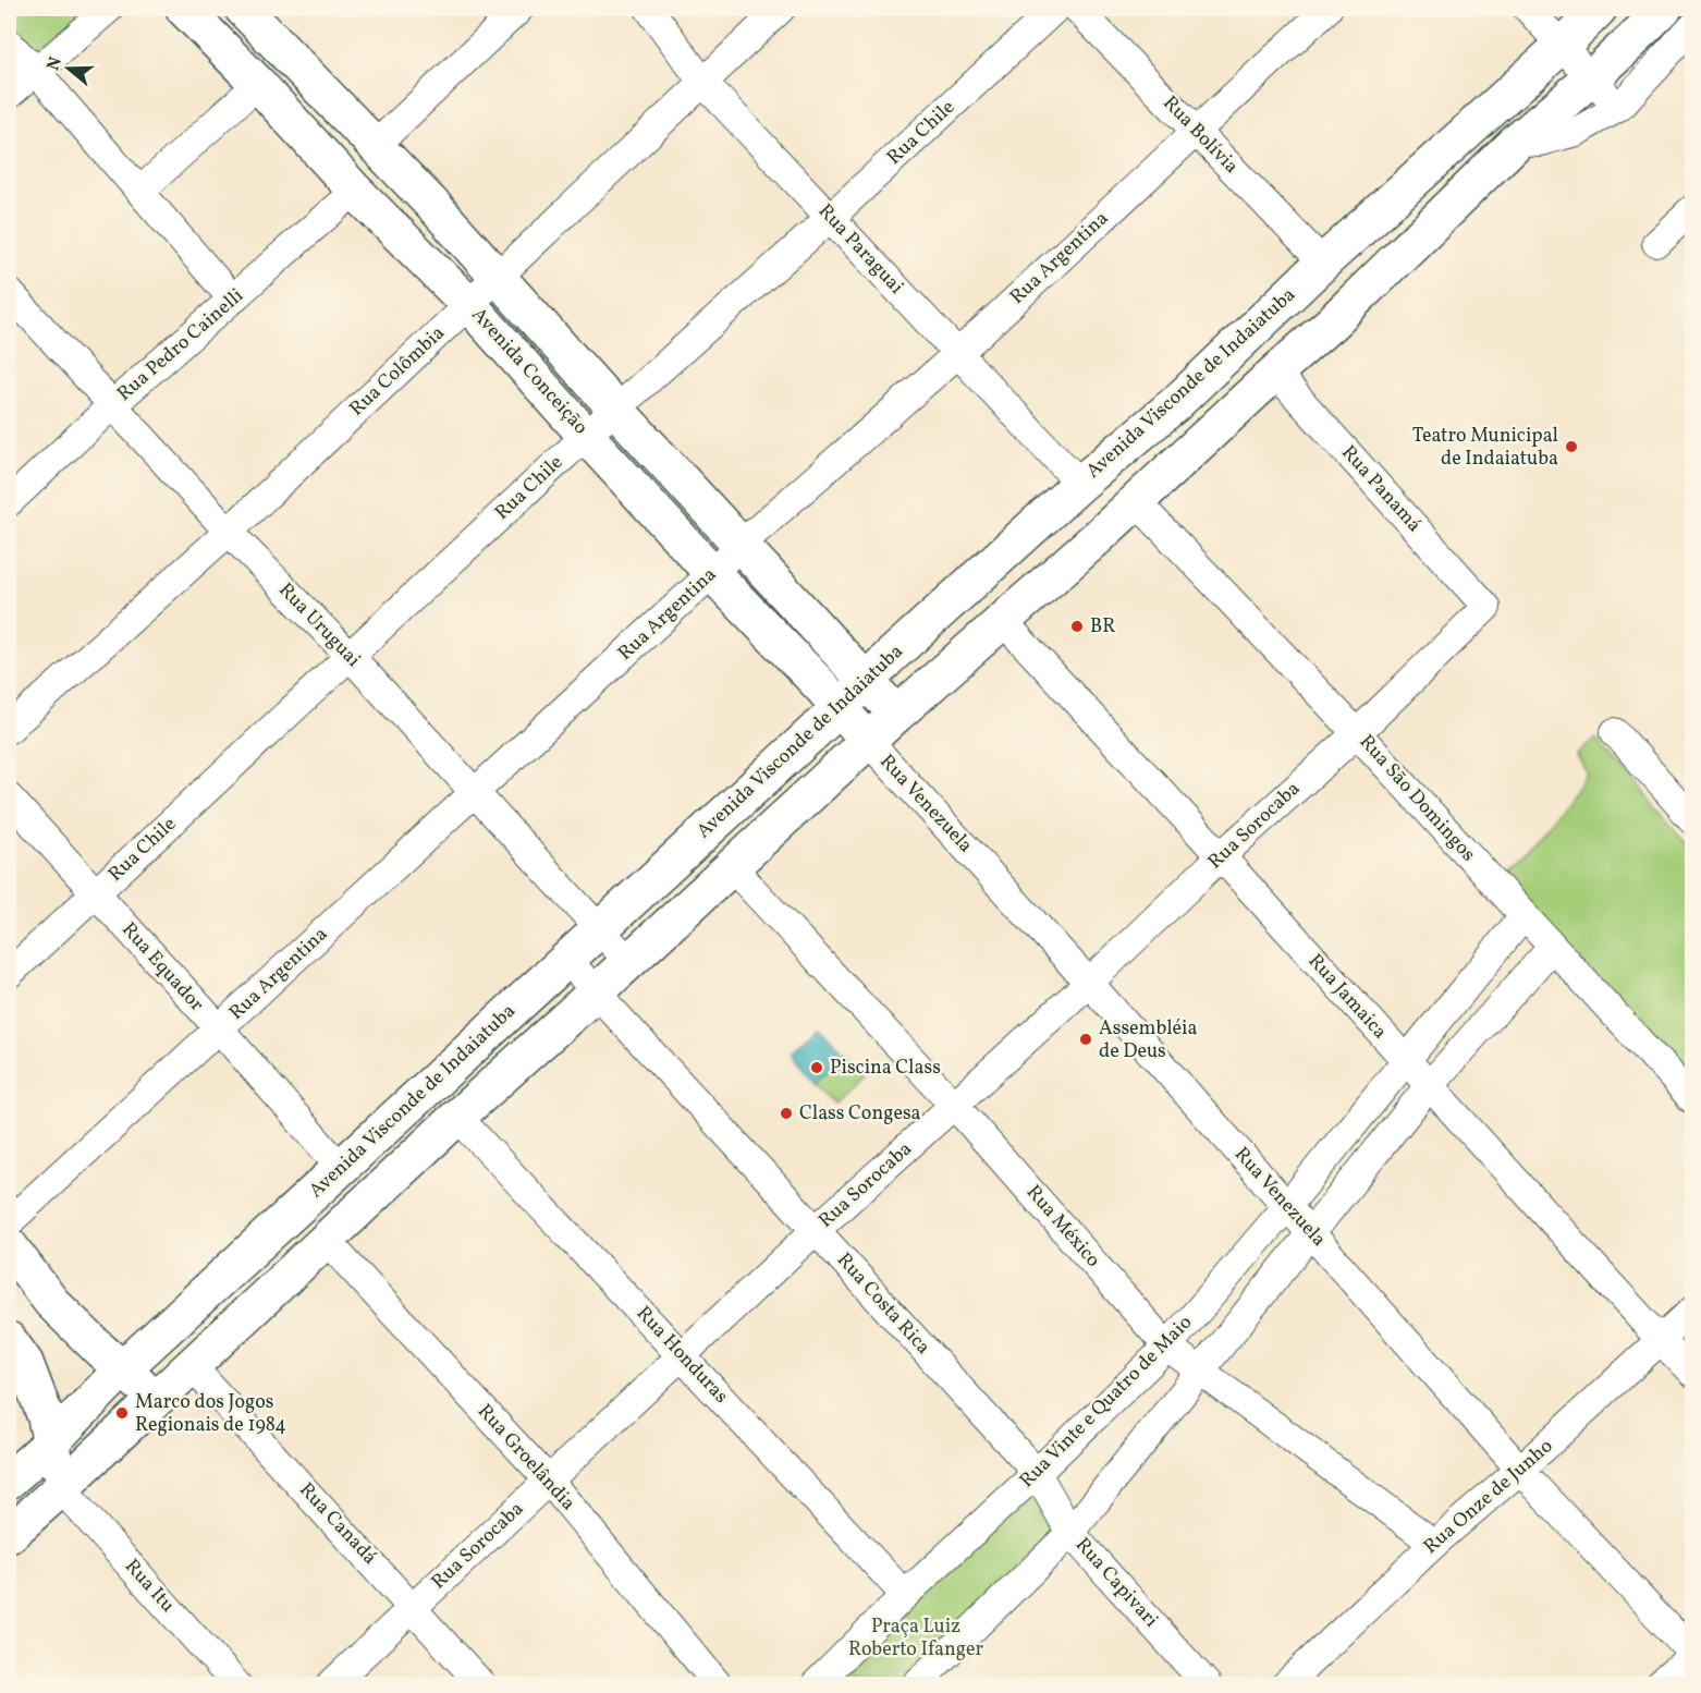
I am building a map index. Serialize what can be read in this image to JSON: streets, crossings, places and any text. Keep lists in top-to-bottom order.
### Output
{
  "streets": {
    "main road": ["Avenida Conceição", "Avenida Visconde de Indaiatuba"],
    "street": [
      "Rua Chile",
      "Rua Bolívia",
      "Rua Paraguai",
      "Rua Argentina",
      "Rua Pedro Cainelli",
      "Rua Colômbia",
      "Rua Panamá",
      "Rua Uruguai",
      "Rua São Domingos",
      "Rua Venezuela",
      "Rua Sorocaba",
      "Rua Equador",
      "Rua Jamaica",
      "Rua México",
      "Rua Costa Rica",
      "Rua Honduras",
      "Rua Vinte e Quatro de Maio",
      "Rua Groelândia",
      "Rua Onze de Junho",
      "Rua Canadá",
      "Rua Capivari",
      "Rua Itu"
    ]
  },
  "crossings": [
    ["Rua Chile", "Rua Paraguai"],
    ["Rua Chile", "Avenida Conceição"],
    ["Rua Chile", "Rua Uruguai"],
    ["Rua Chile", "Rua Equador"],
    ["Rua Bolívia", "Rua Argentina"],
    ["Rua Bolívia", "Avenida Visconde de Indaiatuba"],
    ["Rua Paraguai", "Rua Argentina"],
    ["Rua Paraguai", "Rua Colômbia"],
    ["Rua Paraguai", "Avenida Visconde de Indaiatuba"],
    ["Rua Argentina", "Avenida Conceição"],
    ["Rua Argentina", "Rua Uruguai"],
    ["Rua Argentina", "Rua Equador"],
    ["Rua Pedro Cainelli", "Avenida Conceição"],
    ["Rua Pedro Cainelli", "Rua Uruguai"],
    ["Rua Colômbia", "Avenida Conceição"],
    ["Rua Colômbia", "Rua Uruguai"],
    ["Avenida Conceição", "Avenida Visconde de Indaiatuba"],
    ["Avenida Conceição", "Rua Venezuela"],
    ["Avenida Visconde de Indaiatuba", "Rua Uruguai"],
    ["Avenida Visconde de Indaiatuba", "Rua Equador"],
    ["Avenida Visconde de Indaiatuba", "Rua Costa Rica"],
    ["Rua Panamá", "Rua Sorocaba"],
    ["Rua São Domingos", "Rua Sorocaba"],
    ["Rua São Domingos", "Rua Vinte e Quatro de Maio"],
    ["Rua Venezuela", "Rua Sorocaba"],
    ["Rua Venezuela", "Rua Vinte e Quatro de Maio"],
    ["Rua Venezuela", "Rua Onze de Junho"],
    ["Rua Sorocaba", "Rua Jamaica"],
    ["Rua Sorocaba", "Rua México"],
    ["Rua Sorocaba", "Rua Costa Rica"],
    ["Rua Sorocaba", "Rua Honduras"],
    ["Rua Sorocaba", "Rua Groelândia"],
    ["Rua Sorocaba", "Rua Canadá"],
    ["Rua Jamaica", "Rua Vinte e Quatro de Maio"],
    ["Rua Jamaica", "Rua Onze de Junho"],
    ["Rua México", "Rua Vinte e Quatro de Maio"],
    ["Rua México", "Rua Onze de Junho"],
    ["Rua Costa Rica", "Rua Vinte e Quatro de Maio"],
    ["Rua Costa Rica", "Rua Capivari"],
    ["Rua Honduras", "Rua Vinte e Quatro de Maio"],
    ["Rua Vinte e Quatro de Maio", "Rua Capivari"]
  ],
  "parks": ["Praça Luiz Roberto Ifanger"],
  "places": [
    "Teatro Municipal de Indaiatuba",
    "BR",
    "Assembléia de Deus",
    "Piscina Class",
    "Class Congesa",
    "Marco dos Jogos Regionais de 1984"
  ],
  "north": "left"
}
